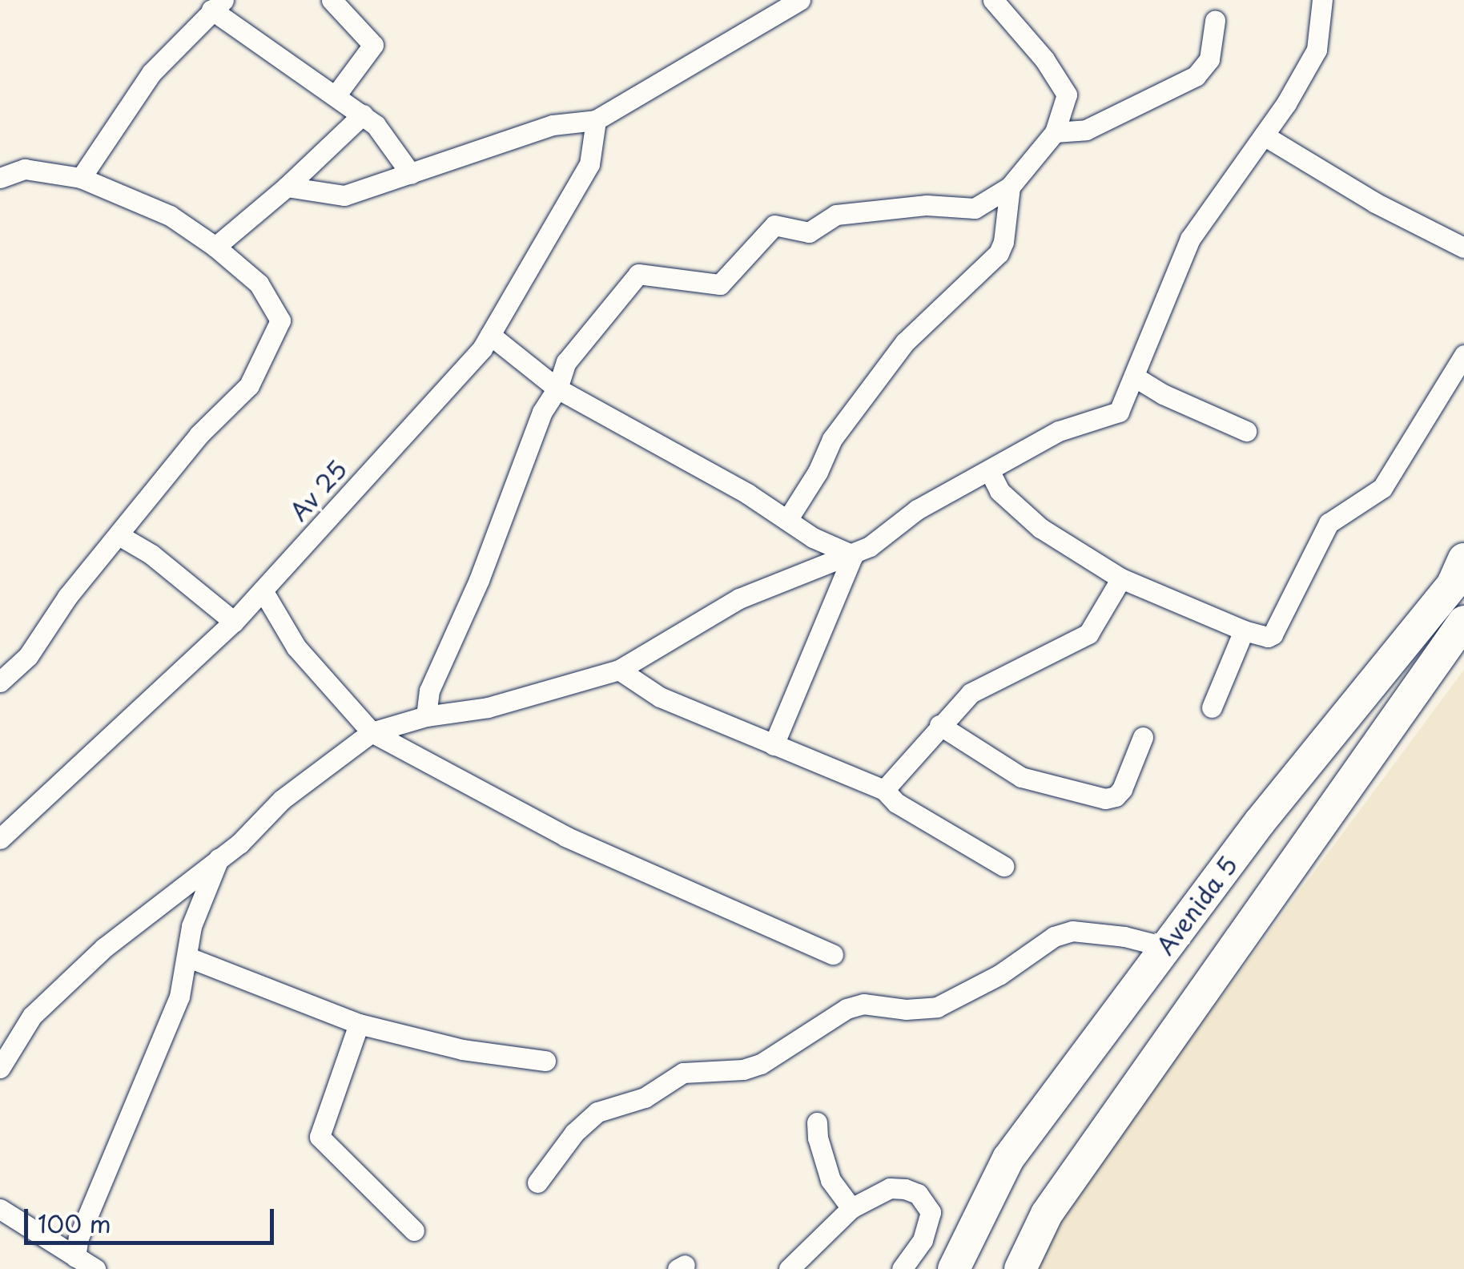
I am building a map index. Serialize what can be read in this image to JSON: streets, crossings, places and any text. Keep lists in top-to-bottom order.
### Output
{
  "streets": {
    "main road": ["Avenida 5"],
    "street": ["Av 25"]
  },
  "scale_bar": "100 m"
}
